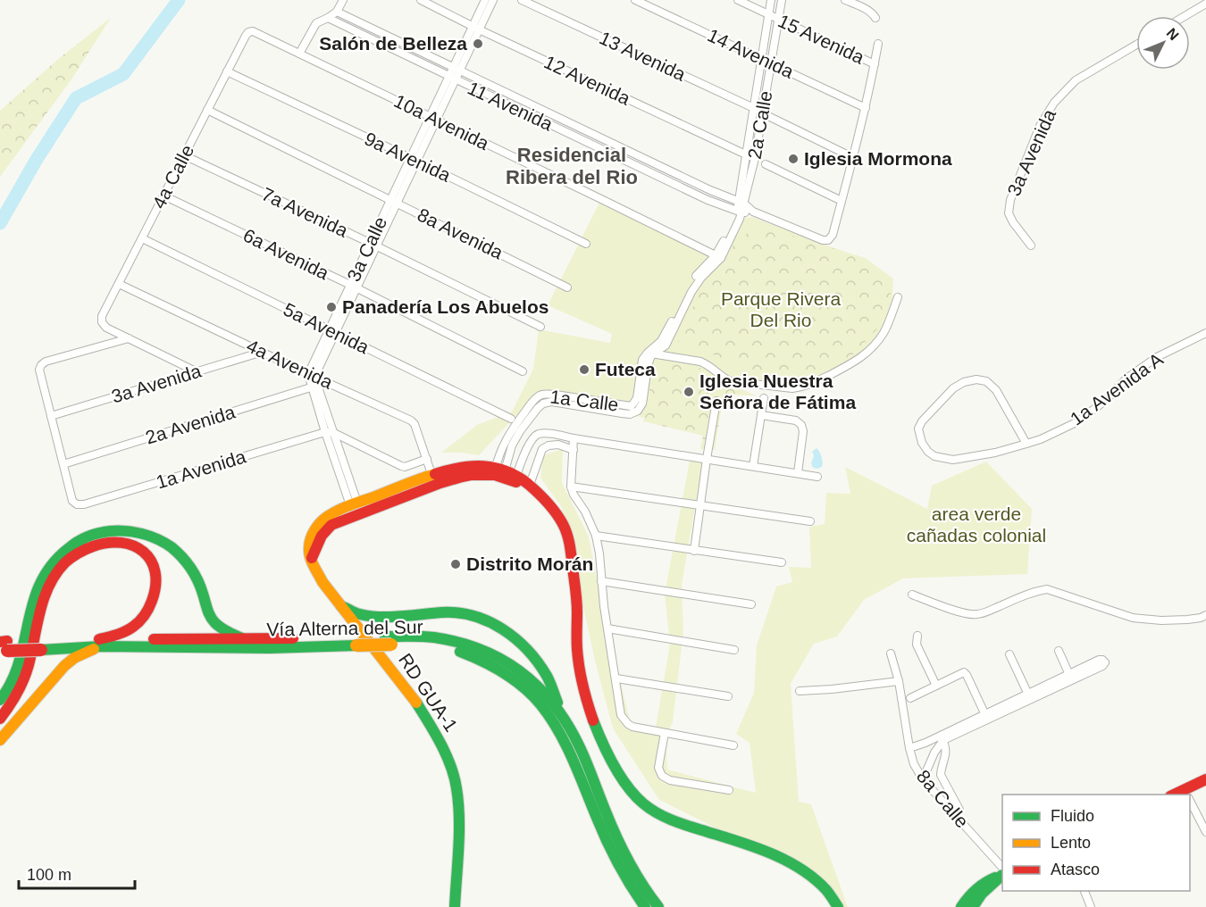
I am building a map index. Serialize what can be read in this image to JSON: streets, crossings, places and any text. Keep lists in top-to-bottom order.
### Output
{
  "streets": {
    "main road": ["Vía Alterna del Sur", "RD GUA-1"],
    "street": [
      "15 Avenida",
      "14 Avenida",
      "13 Avenida",
      "12 Avenida",
      "11 Avenida",
      "10a Avenida",
      "2a Calle",
      "3a Avenida",
      "9a Avenida",
      "4a Calle",
      "7a Avenida",
      "8a Avenida",
      "3a Calle",
      "6a Avenida",
      "5a Avenida",
      "4a Avenida",
      "1a Avenida A",
      "1a Calle",
      "2a Avenida",
      "1a Avenida",
      "8a Calle"
    ]
  },
  "crossings": [
    ["15 Avenida", "2a Calle"],
    ["14 Avenida", "2a Calle"],
    ["13 Avenida", "2a Calle"],
    ["12 Avenida", "2a Calle"],
    ["12 Avenida", "3a Calle"],
    ["11 Avenida", "2a Calle"],
    ["11 Avenida", "3a Calle"],
    ["11 Avenida", "1a Calle"],
    ["10a Avenida", "4a Calle"],
    ["10a Avenida", "3a Calle"],
    ["10a Avenida", "1a Calle"],
    ["2a Calle", "1a Calle"],
    ["3a Avenida", "4a Avenida"],
    ["9a Avenida", "4a Calle"],
    ["9a Avenida", "3a Calle"],
    ["4a Calle", "7a Avenida"],
    ["4a Calle", "8a Avenida"],
    ["4a Calle", "6a Avenida"],
    ["4a Calle", "5a Avenida"],
    ["4a Calle", "4a Avenida"],
    ["7a Avenida", "3a Calle"],
    ["8a Avenida", "3a Calle"],
    ["3a Calle", "6a Avenida"],
    ["3a Calle", "5a Avenida"],
    ["3a Calle", "4a Avenida"],
    ["2a Avenida", "1a Avenida"]
  ],
  "districts": ["Residencial Ribera del Rio"],
  "parks": ["Parque Rivera Del Rio", "area verde cañadas colonial"],
  "places": [
    "Salón de Belleza",
    "Iglesia Mormona",
    "Panadería Los Abuelos",
    "Futeca",
    "Iglesia Nuestra Señora de Fátima",
    "Distrito Morán"
  ],
  "legend": ["Fluido", "Lento", "Atasco"],
  "scale_bar": "100 m",
  "north": "top right"
}
